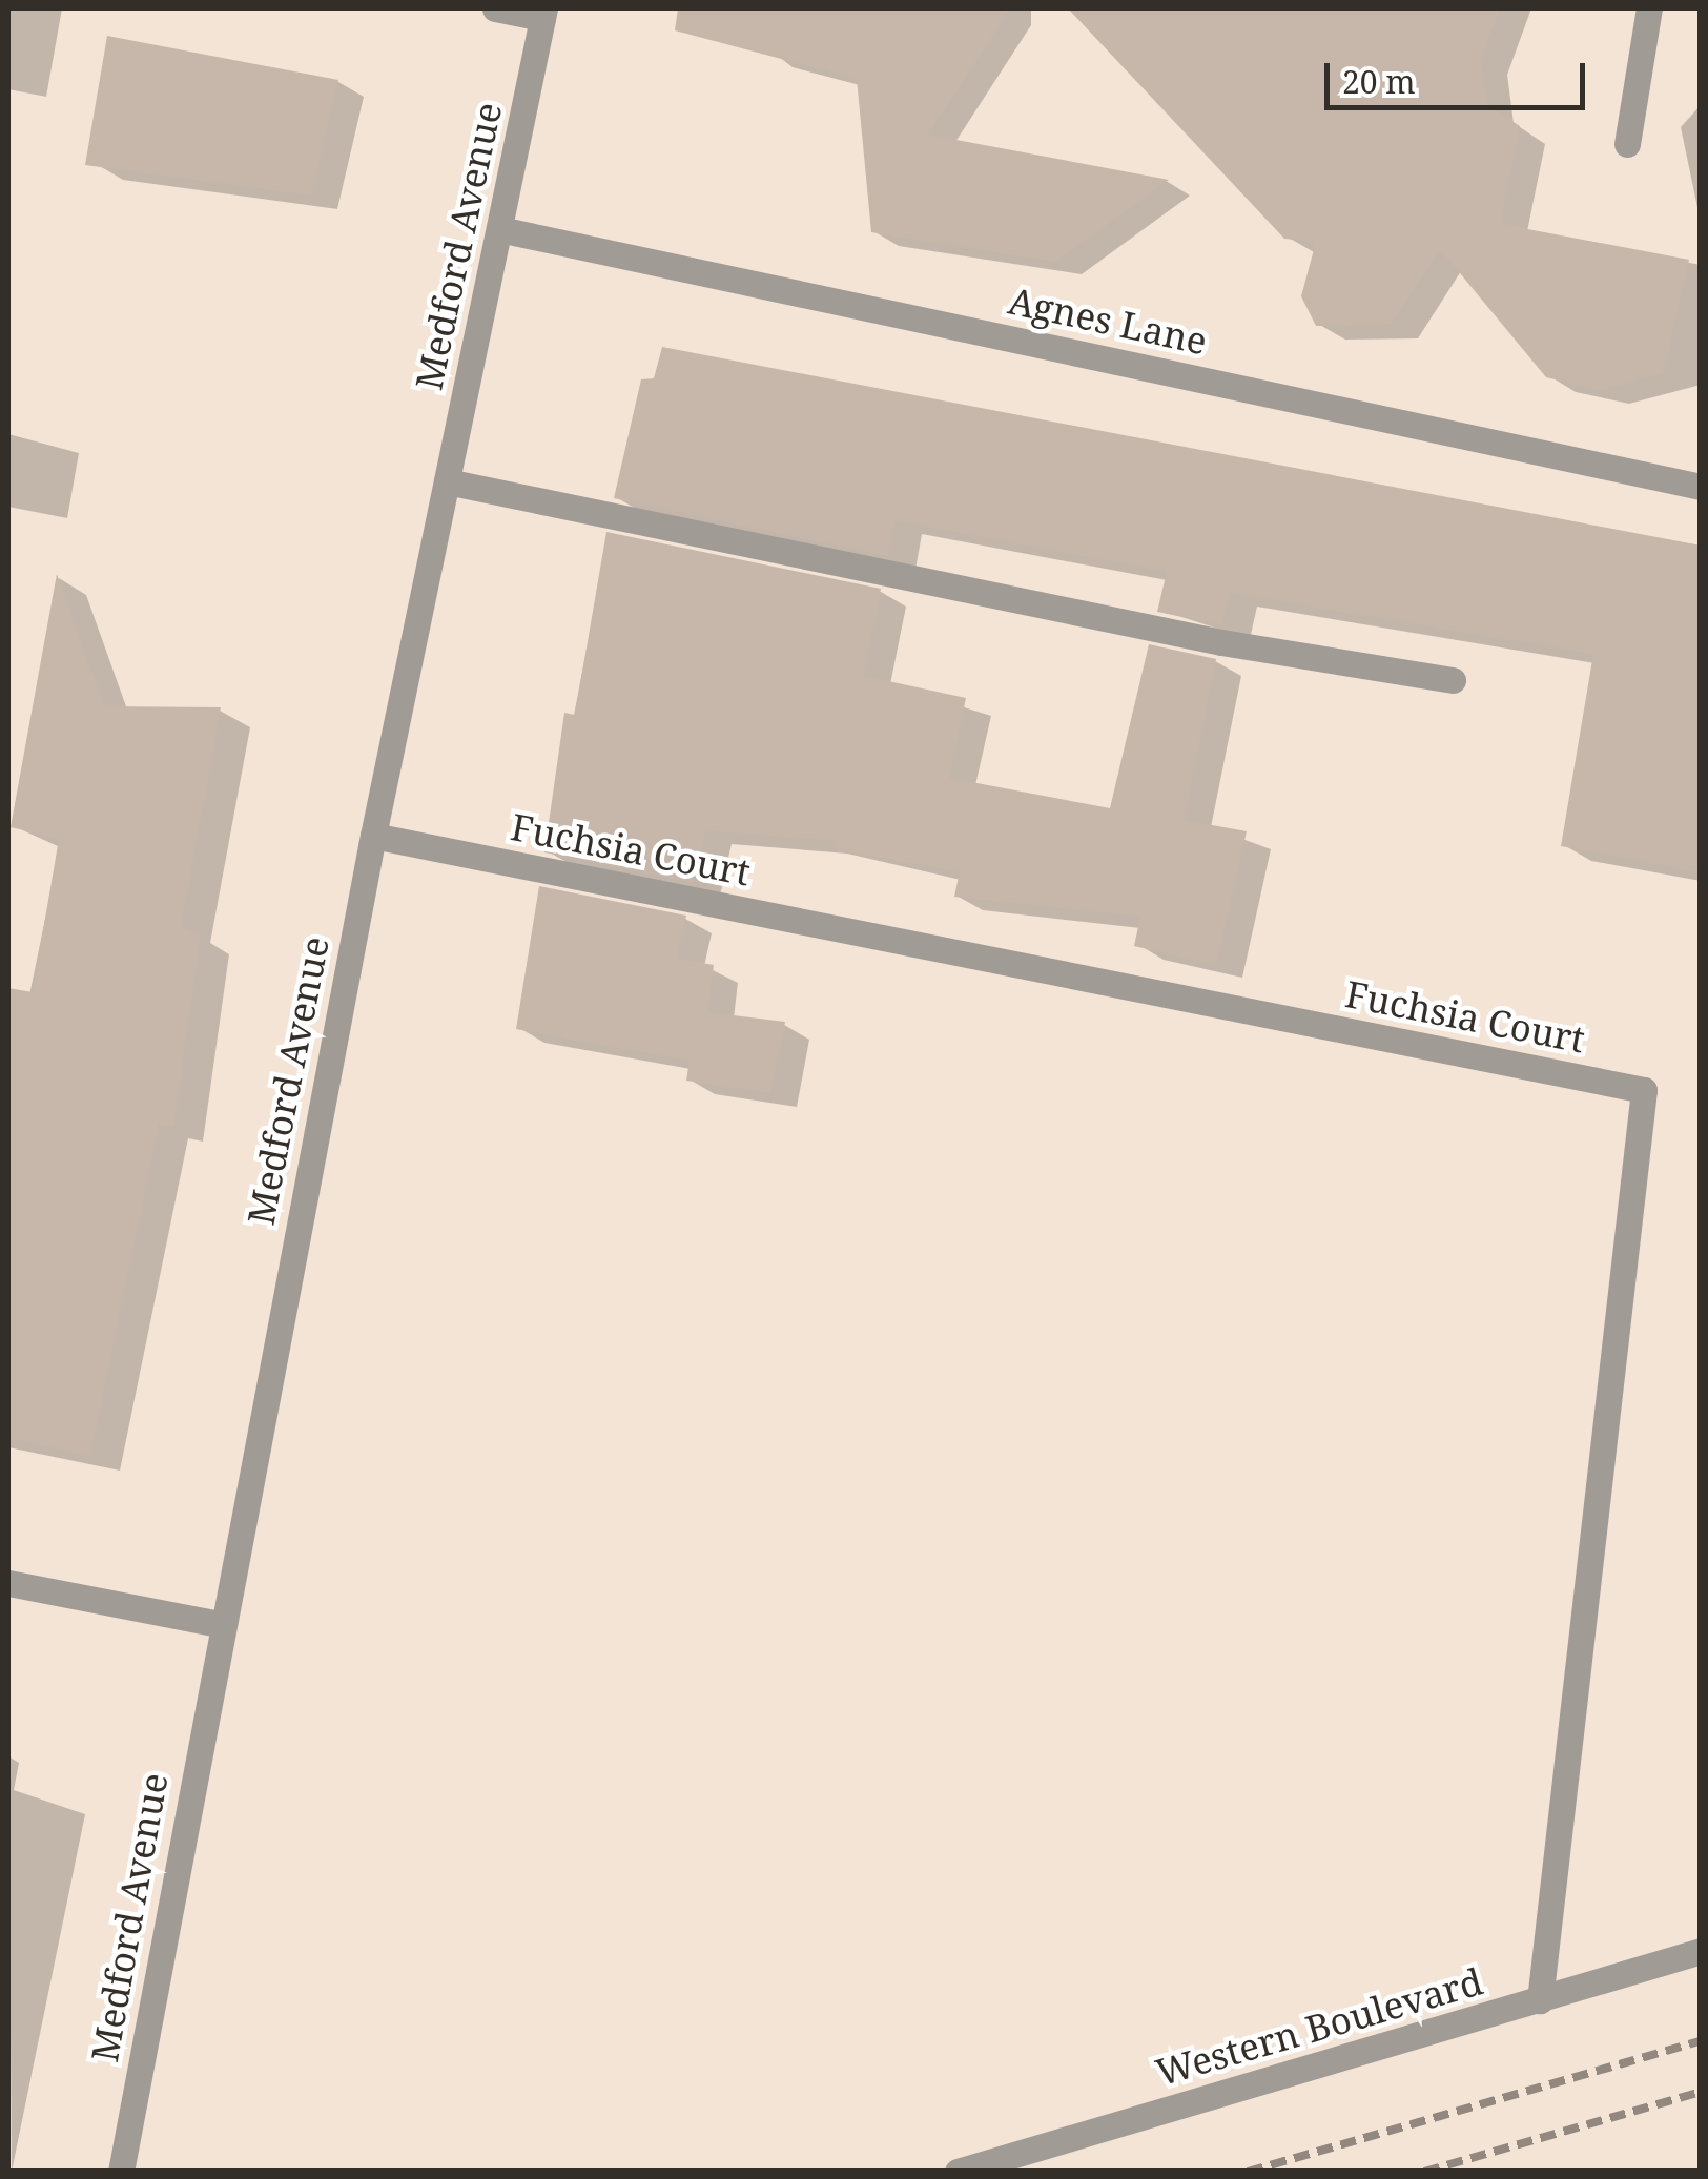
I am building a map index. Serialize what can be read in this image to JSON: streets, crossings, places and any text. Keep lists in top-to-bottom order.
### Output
{
  "streets": {
    "street": [
      "Medford Avenue",
      "Agnes Lane",
      "Fuchsia Court",
      "Western Boulevard"
    ]
  },
  "crossings": [
    ["Medford Avenue", "Agnes Lane"],
    ["Medford Avenue", "Fuchsia Court"],
    ["Fuchsia Court", "Western Boulevard"]
  ],
  "scale_bar": "20 m"
}
